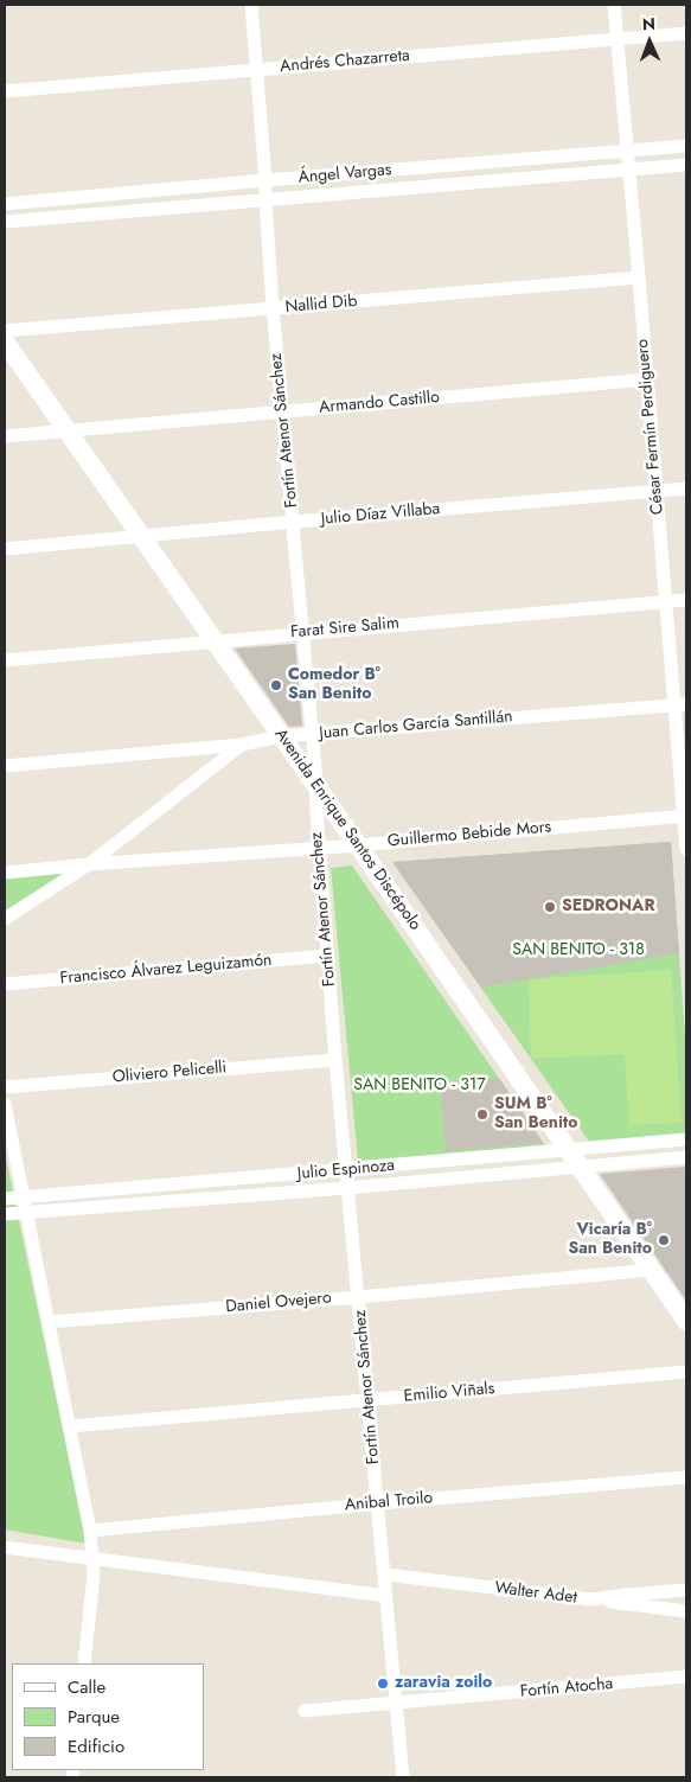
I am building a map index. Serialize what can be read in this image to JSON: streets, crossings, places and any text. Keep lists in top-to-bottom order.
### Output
{
  "streets": {
    "main road": ["Avenida Enrique Santos Discépolo"],
    "street": [
      "Andrés Chazarreta",
      "Ángel Vargas",
      "Nallid Dib",
      "Armando Castillo",
      "César Fermín Perdiguero",
      "Fortín Atenor Sánchez",
      "Julio Díaz Villaba",
      "Farat Sire Salim",
      "Juan Carlos García Santillán",
      "Guillermo Bebide Mors",
      "Francisco Álvarez Leguizamón",
      "Oliviero Pelicelli",
      "Julio Espinoza",
      "Daniel Ovejero",
      "Emilio Viñals",
      "Anibal Troilo",
      "Walter Adet",
      "Fortín Atocha"
    ]
  },
  "crossings": [
    ["Andrés Chazarreta", "César Fermín Perdiguero"],
    ["Andrés Chazarreta", "Fortín Atenor Sánchez"],
    ["Ángel Vargas", "César Fermín Perdiguero"],
    ["Ángel Vargas", "Fortín Atenor Sánchez"],
    ["Nallid Dib", "César Fermín Perdiguero"],
    ["Nallid Dib", "Fortín Atenor Sánchez"],
    ["Armando Castillo", "César Fermín Perdiguero"],
    ["Armando Castillo", "Fortín Atenor Sánchez"],
    ["Armando Castillo", "Avenida Enrique Santos Discépolo"],
    ["César Fermín Perdiguero", "Julio Díaz Villaba"],
    ["César Fermín Perdiguero", "Farat Sire Salim"],
    ["César Fermín Perdiguero", "Juan Carlos García Santillán"],
    ["César Fermín Perdiguero", "Guillermo Bebide Mors"],
    ["Fortín Atenor Sánchez", "Julio Díaz Villaba"],
    ["Fortín Atenor Sánchez", "Farat Sire Salim"],
    ["Fortín Atenor Sánchez", "Juan Carlos García Santillán"],
    ["Fortín Atenor Sánchez", "Avenida Enrique Santos Discépolo"],
    ["Fortín Atenor Sánchez", "Guillermo Bebide Mors"],
    ["Fortín Atenor Sánchez", "Francisco Álvarez Leguizamón"],
    ["Fortín Atenor Sánchez", "Oliviero Pelicelli"],
    ["Fortín Atenor Sánchez", "Julio Espinoza"],
    ["Fortín Atenor Sánchez", "Daniel Ovejero"],
    ["Fortín Atenor Sánchez", "Emilio Viñals"],
    ["Fortín Atenor Sánchez", "Anibal Troilo"],
    ["Fortín Atenor Sánchez", "Walter Adet"],
    ["Fortín Atenor Sánchez", "Fortín Atocha"],
    ["Julio Díaz Villaba", "Avenida Enrique Santos Discépolo"],
    ["Farat Sire Salim", "Avenida Enrique Santos Discépolo"],
    ["Juan Carlos García Santillán", "Avenida Enrique Santos Discépolo"],
    ["Avenida Enrique Santos Discépolo", "Guillermo Bebide Mors"],
    ["Avenida Enrique Santos Discépolo", "Julio Espinoza"],
    ["Avenida Enrique Santos Discépolo", "Daniel Ovejero"]
  ],
  "parks": ["SAN BENITO - 318", "SAN BENITO - 317"],
  "places": [
    "Comedor B° San Benito",
    "SEDRONAR",
    "SUM B° San Benito",
    "Vicaría B° San Benito",
    "zaravia zoilo"
  ],
  "legend": ["Calle", "Parque", "Edificio"],
  "north": "top"
}
